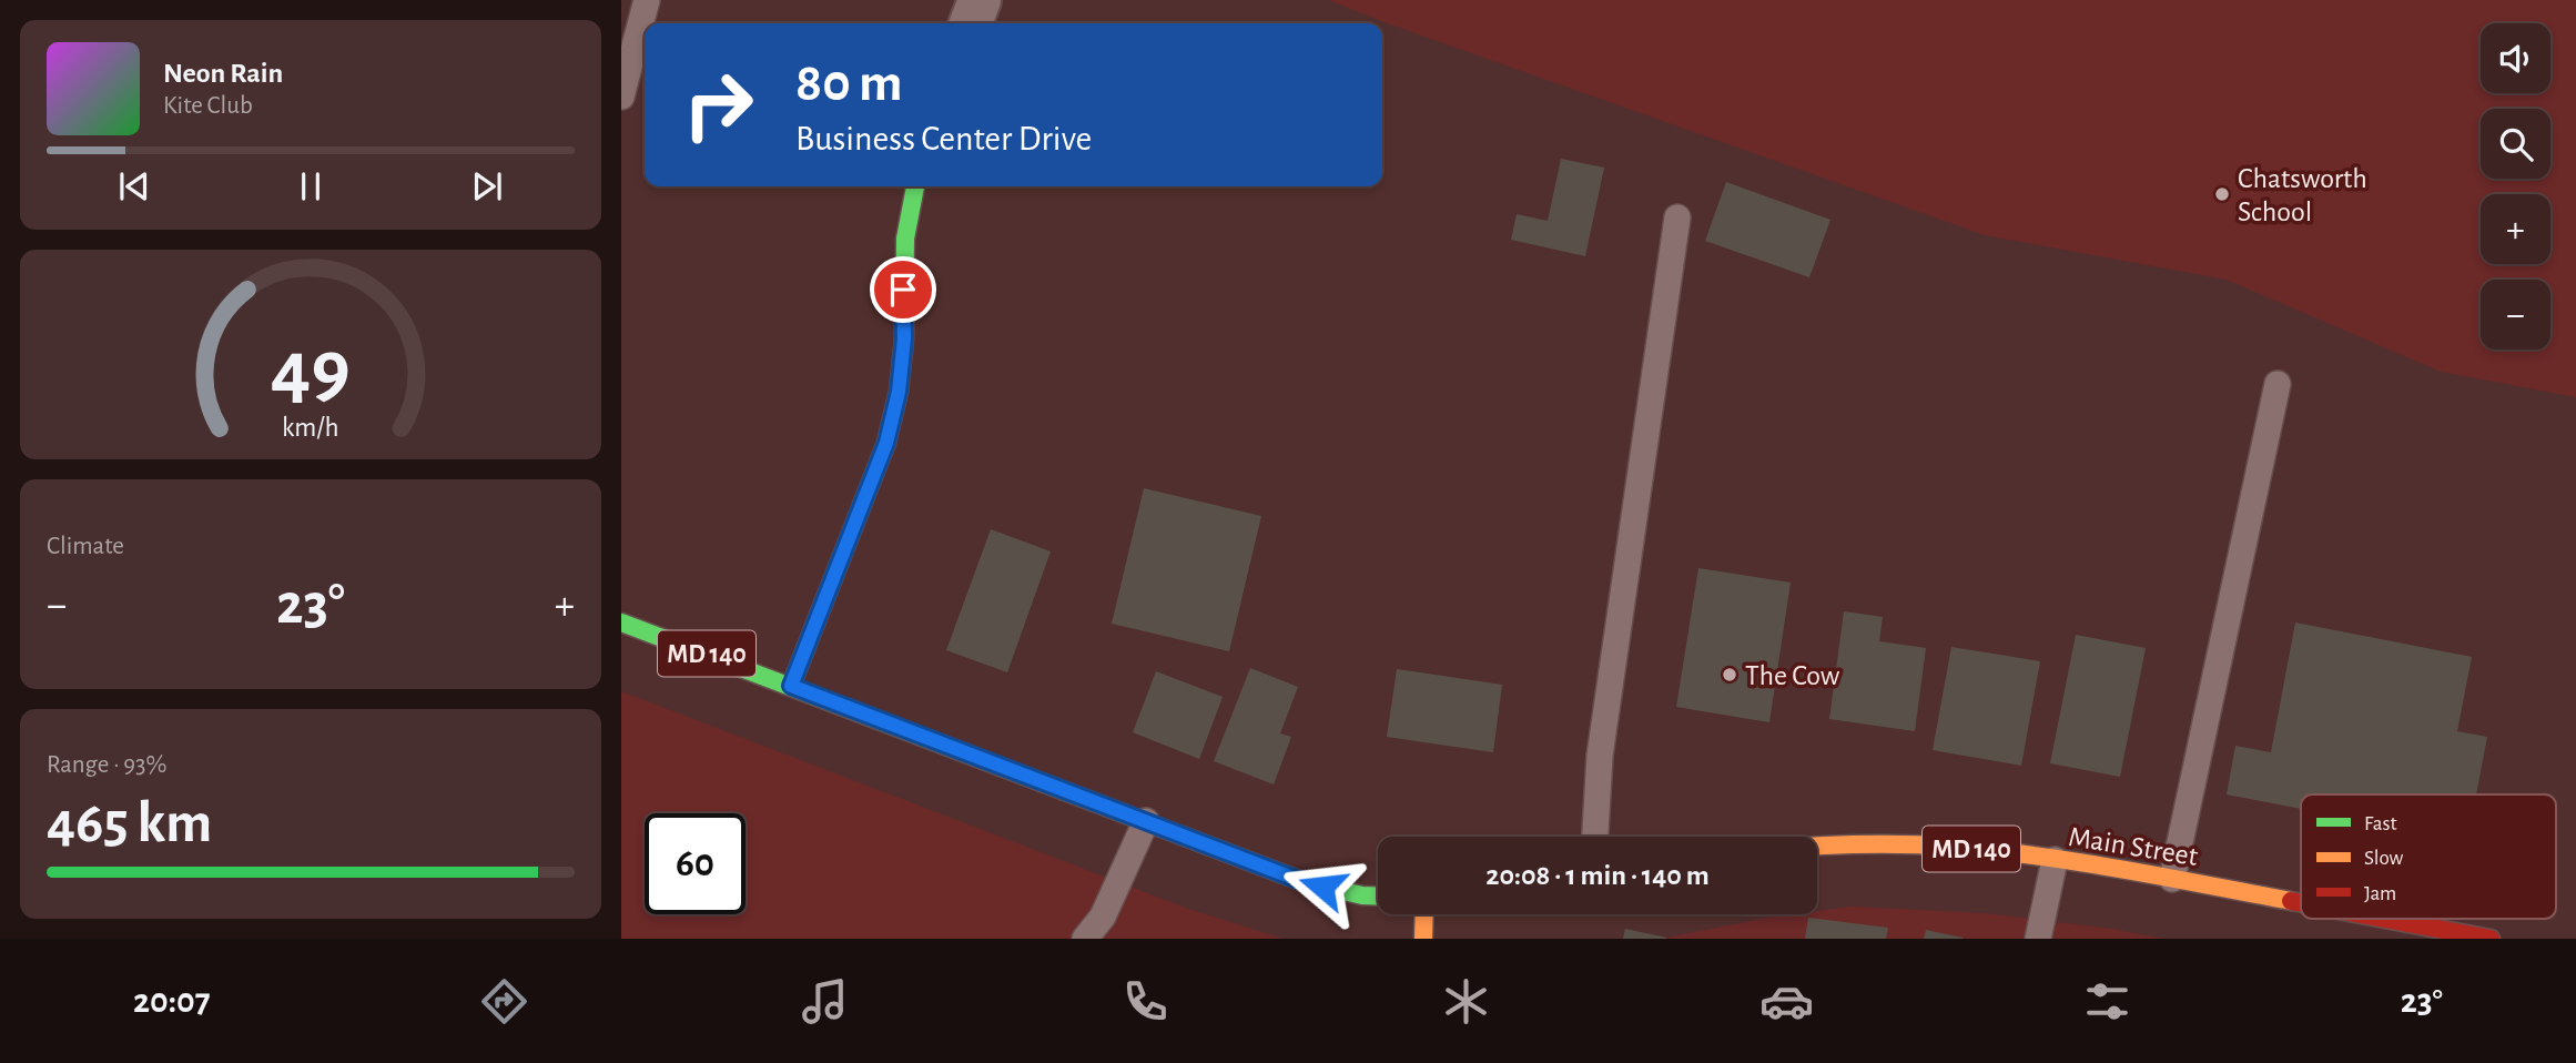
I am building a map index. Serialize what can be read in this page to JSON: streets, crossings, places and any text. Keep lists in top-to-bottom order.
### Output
{
  "streets": {
    "main road": ["MD 140", "Main Street"]
  },
  "places": ["Chatsworth School", "The Cow"],
  "legend": ["Fast", "Slow", "Jam"],
  "page": {
    "map_buttons": ["+", "−"],
    "turn": ["80 m", "Business Center Drive"],
    "song": ["Neon Rain", "Kite Club"],
    "tile": [
      "Climate",
      ["Range · 93%", "465 km"]
    ],
    "heat": ["−", "23°", "+"],
    "limit": "60",
    "trip": "20:08 · 1 min · 140 m",
    "tabs": ["20:07", "23°"],
    "gauge": ["49", "km/h"]
  }
}
